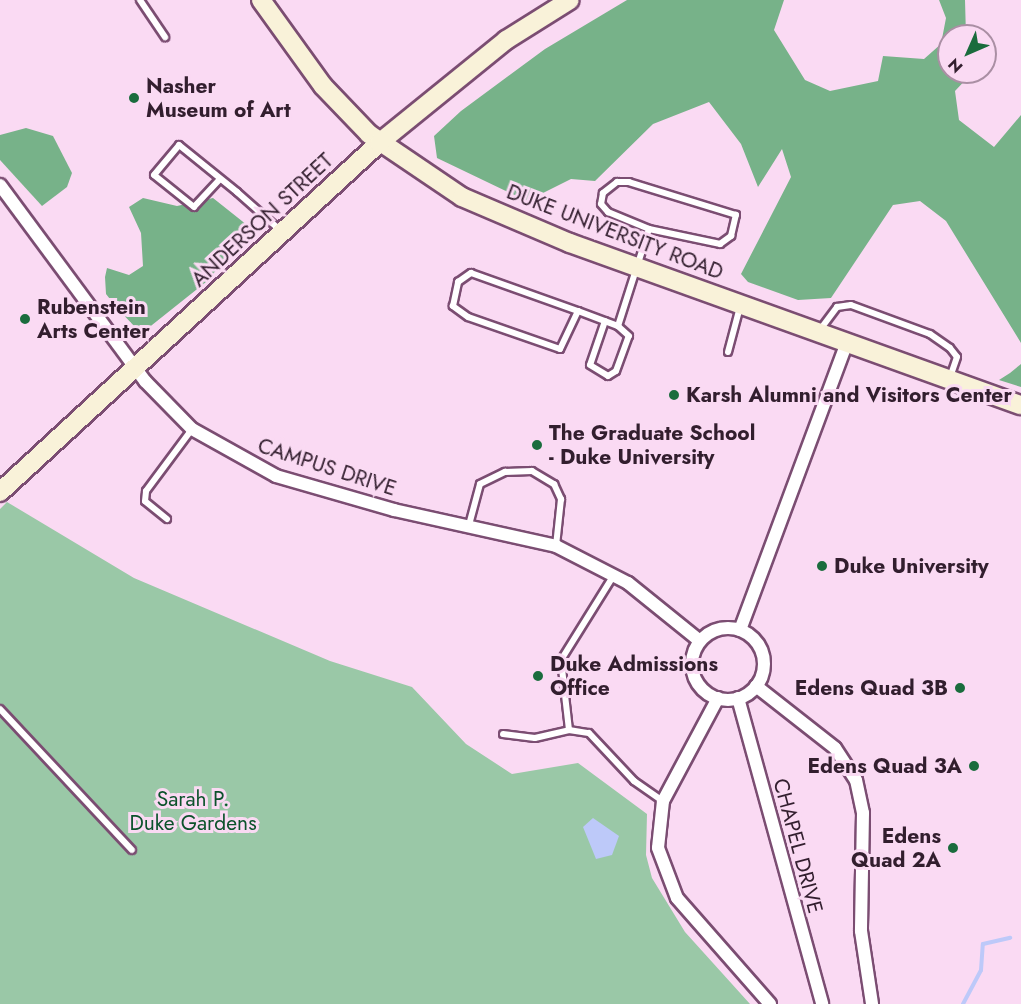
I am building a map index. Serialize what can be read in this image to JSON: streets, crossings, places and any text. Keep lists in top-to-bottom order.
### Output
{
  "streets": {
    "main road": ["ANDERSON STREET", "DUKE UNIVERSITY ROAD"],
    "street": ["CAMPUS DRIVE", "CHAPEL DRIVE"]
  },
  "crossings": [
    ["ANDERSON STREET", "DUKE UNIVERSITY ROAD"],
    ["ANDERSON STREET", "CAMPUS DRIVE"],
    ["CAMPUS DRIVE", "CHAPEL DRIVE"]
  ],
  "parks": ["Sarah P. Duke Gardens"],
  "places": [
    "Nasher Museum of Art",
    "Rubenstein Arts Center",
    "Karsh Alumni and Visitors Center",
    "The Graduate School - Duke University",
    "Duke University",
    "Duke Admissions Office",
    "Edens Quad 3B",
    "Edens Quad 3A",
    "Edens Quad 2A"
  ],
  "north": "bottom left"
}
